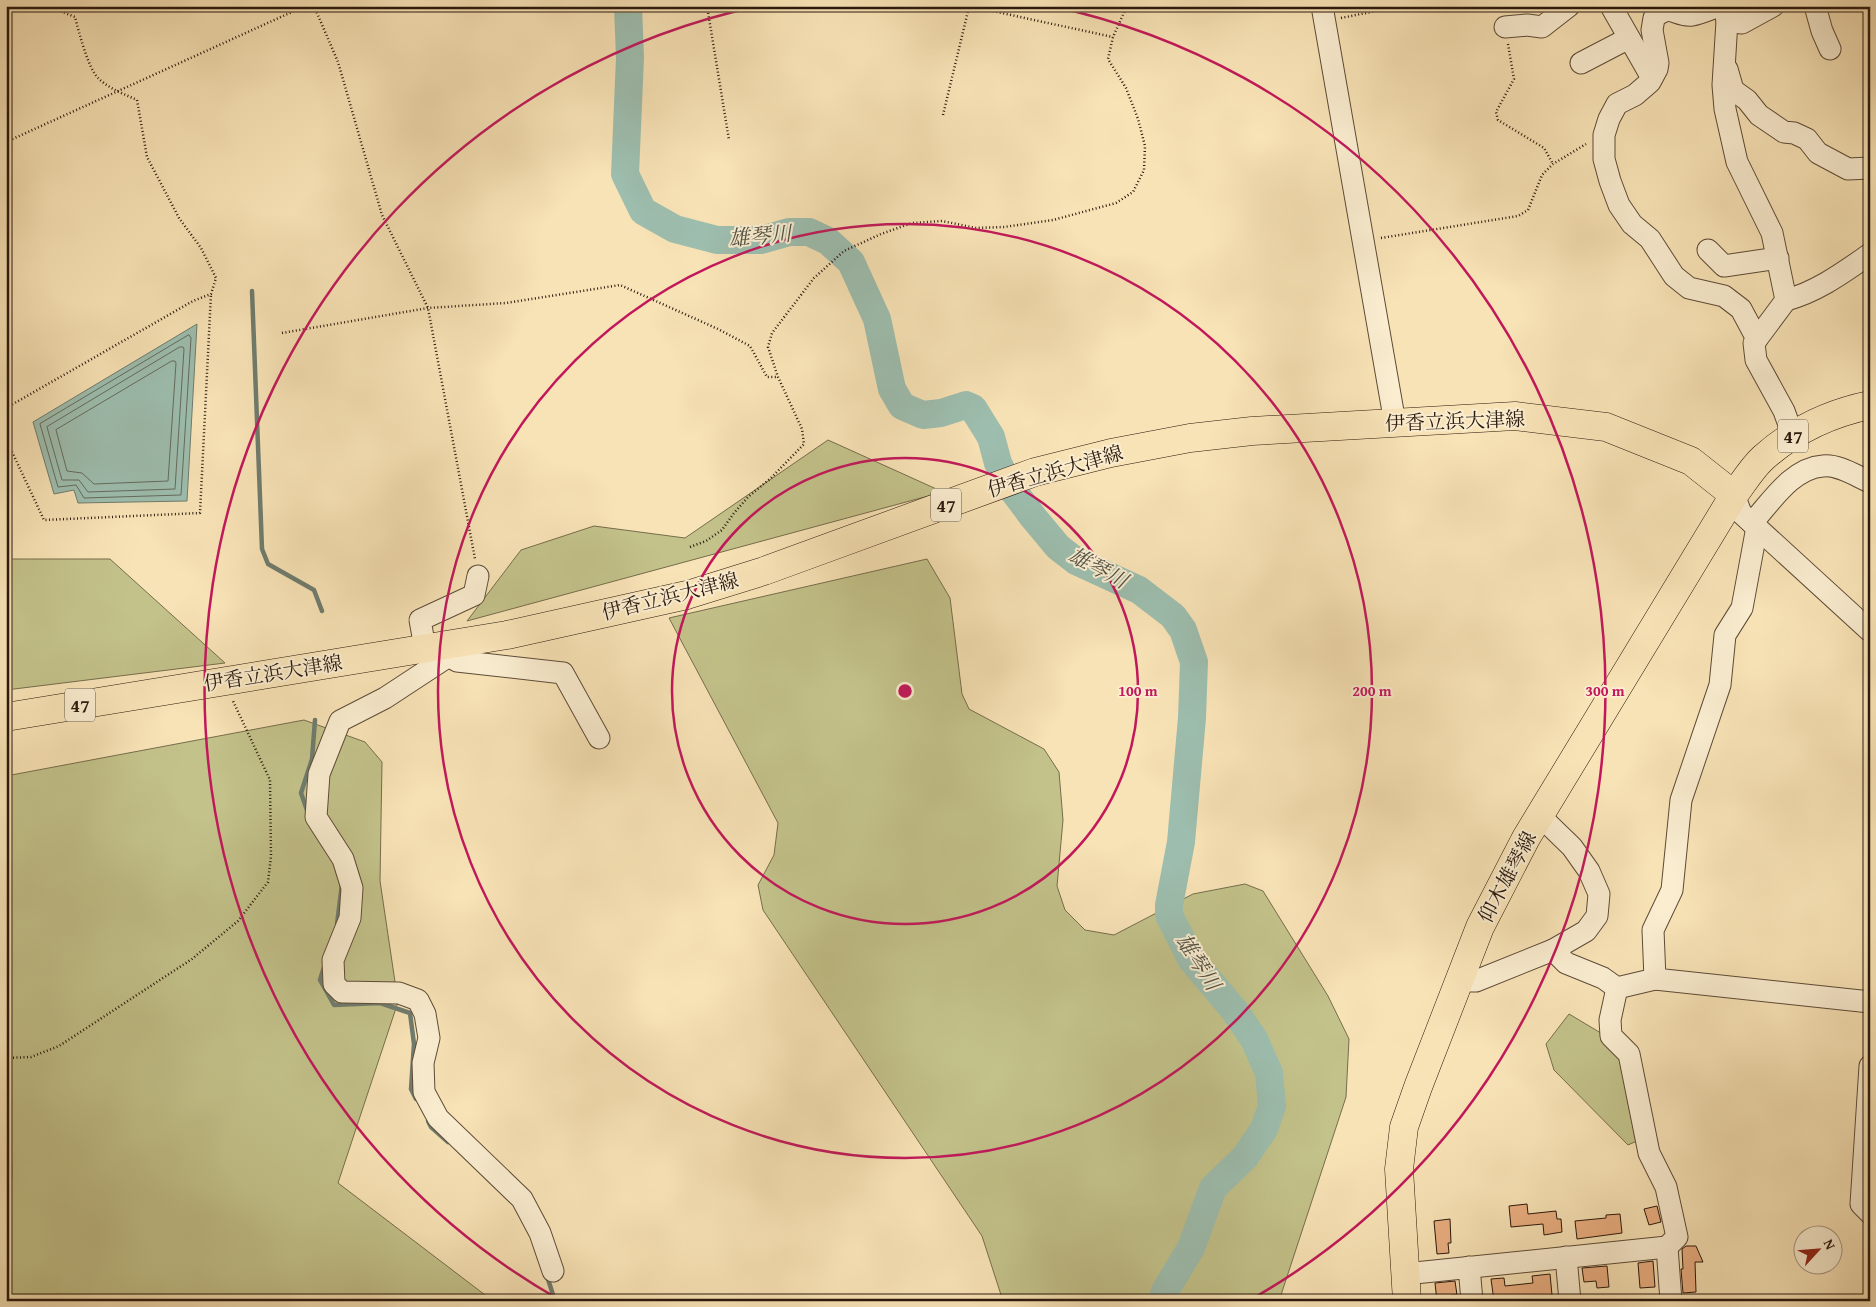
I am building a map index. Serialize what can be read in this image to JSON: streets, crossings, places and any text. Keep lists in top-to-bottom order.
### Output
{
  "streets": {
    "main road": ["伊香立浜大津線", "47", "仰木雄琴線"]
  },
  "crossings": [
    ["伊香立浜大津線", "47"],
    ["伊香立浜大津線", "仰木雄琴線"],
    ["47", "仰木雄琴線"]
  ],
  "water": ["雄琴川"],
  "north": "top right",
  "rings": ["100 m", "200 m", "300 m"]
}
